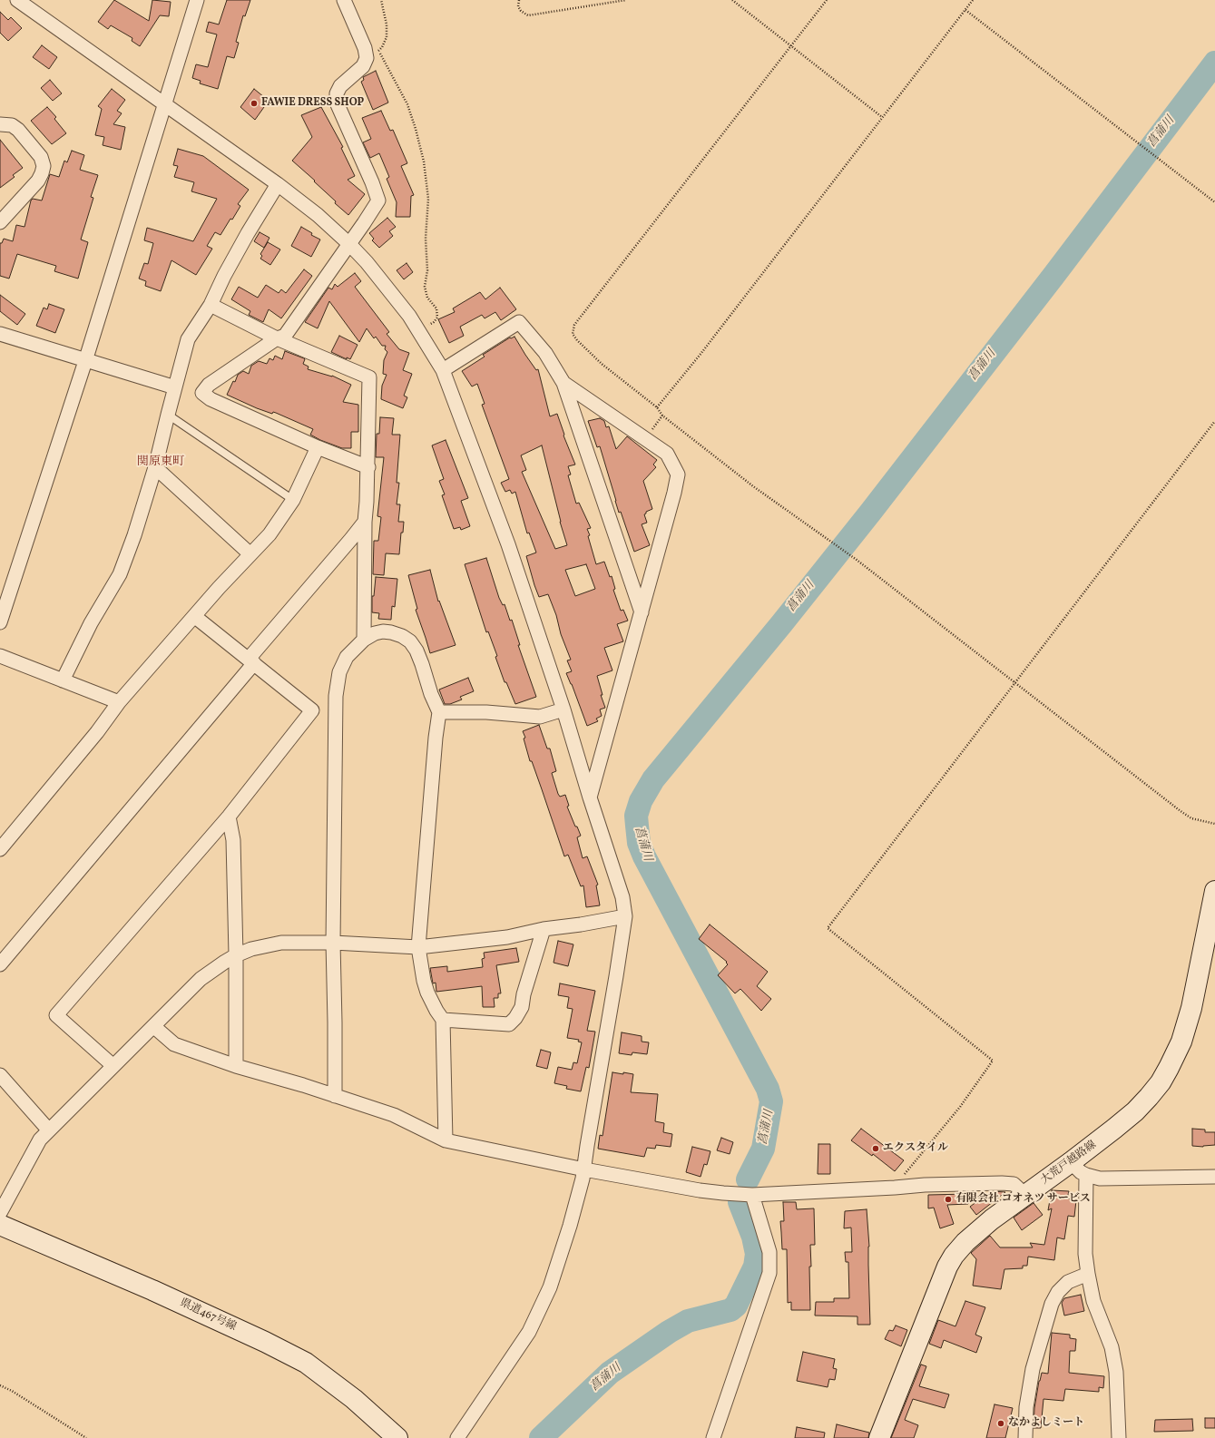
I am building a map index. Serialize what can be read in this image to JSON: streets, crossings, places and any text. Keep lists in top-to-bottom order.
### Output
{
  "streets": {
    "main road": ["大荒戸越路線", "県道467号線"]
  },
  "districts": ["関原東町"],
  "water": ["菖蒲川"],
  "places": [
    "FAWIE DRESS SHOP",
    "エクスタイル",
    "有限会社 コオネツ サービス",
    "なかよしミート"
  ]
}
